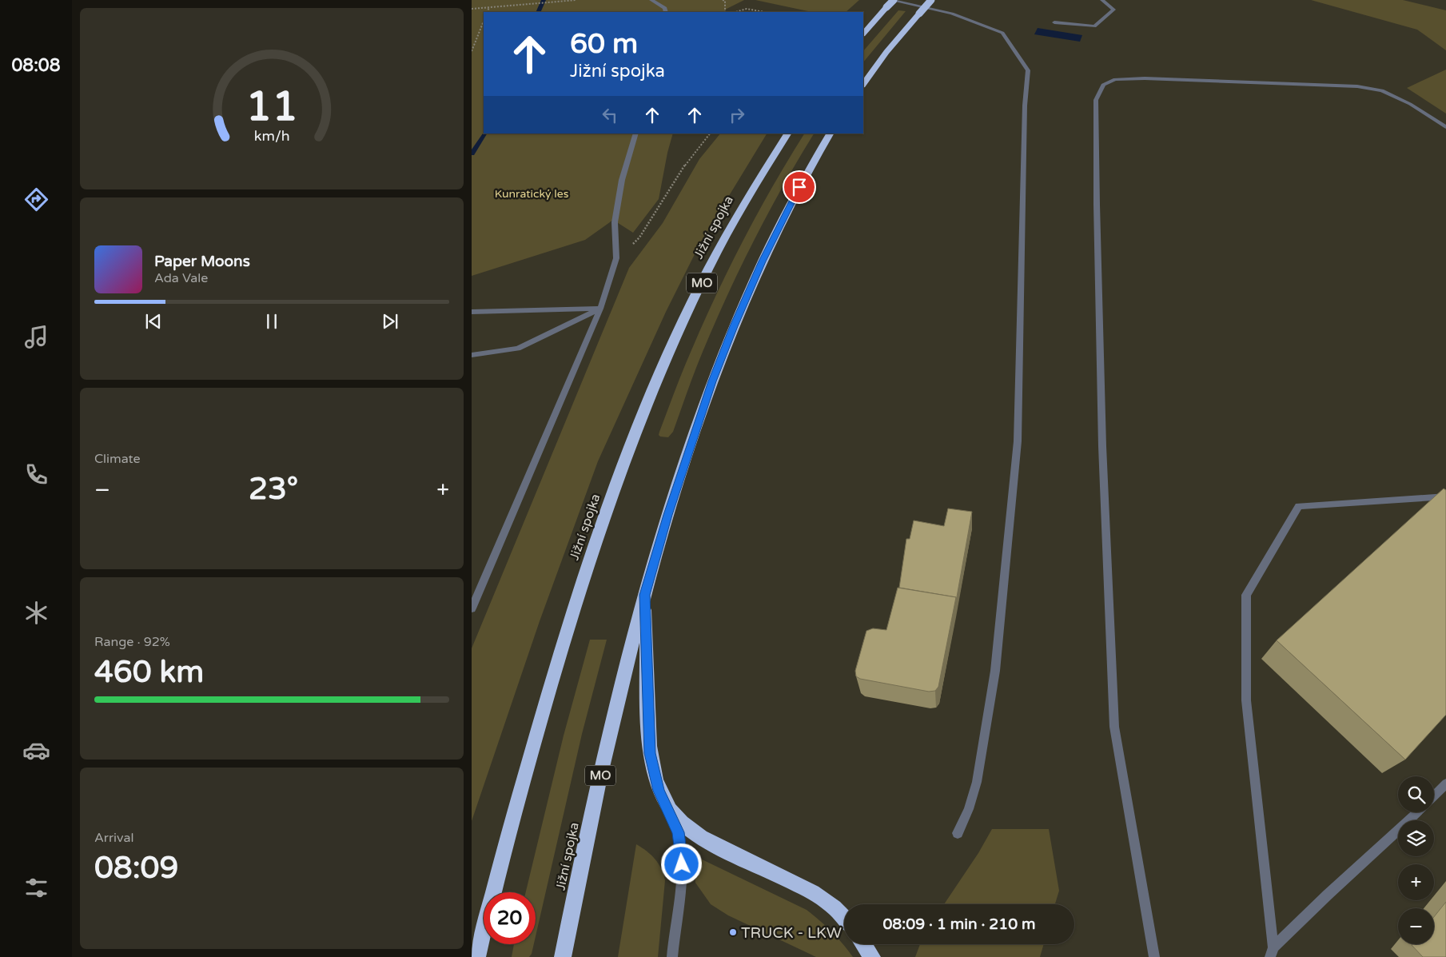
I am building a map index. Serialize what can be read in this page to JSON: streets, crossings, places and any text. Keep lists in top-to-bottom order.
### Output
{
  "streets": {
    "highway": ["Jižní spojka", "MO"]
  },
  "parks": ["Kunratický les"],
  "places": ["TRUCK - LKW"],
  "page": {
    "tabs": "08:08",
    "turn": ["60 m", "Jižní spojka"],
    "song": ["Paper Moons", "Ada Vale"],
    "tile": [
      "Climate",
      ["Range · 92%", "460 km"],
      ["Arrival", "08:09"]
    ],
    "heat": ["−", "23°", "+"],
    "map_buttons": ["+", "−"],
    "limit": "20",
    "trip": "08:09 · 1 min · 210 m",
    "gauge": ["11", "km/h"]
  }
}
